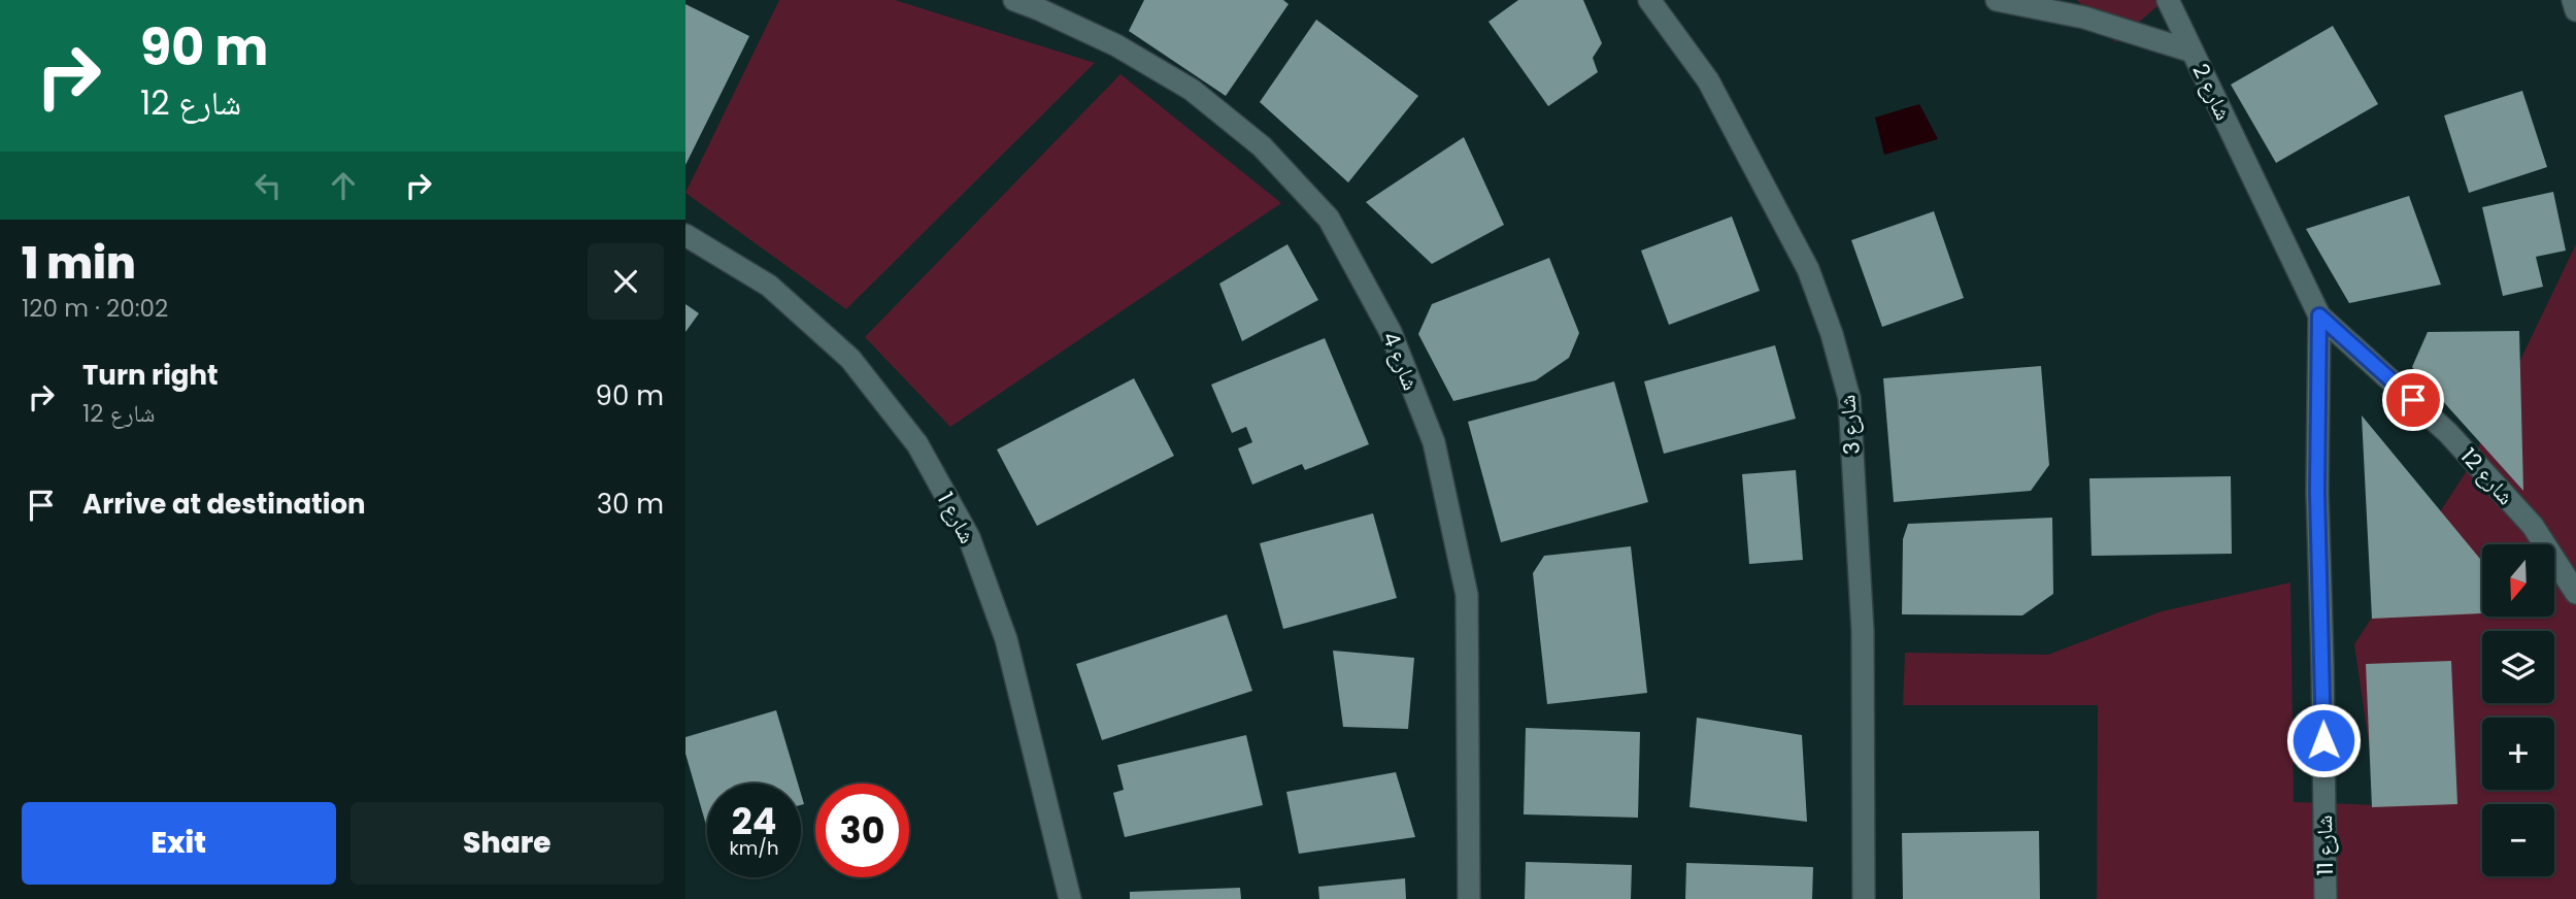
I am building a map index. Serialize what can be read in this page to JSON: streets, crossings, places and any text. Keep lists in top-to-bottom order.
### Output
{
  "streets": {
    "street": [
      "شارع 2",
      "شارع 4",
      "شارع 3",
      "شارع 12",
      "شارع 1",
      "شارع 11"
    ]
  },
  "crossings": [
    ["شارع 2", "شارع 12"],
    ["شارع 2", "شارع 11"],
    ["شارع 12", "شارع 11"]
  ],
  "north": "bottom",
  "page": {
    "turn": ["90 m", "شارع 12"],
    "heading": ["1 min", "120 m · 20:02"],
    "list": [
      {
        "name": "Turn right",
        "note": "شارع 12",
        "value": "90 m"
      },
      {
        "name": "Arrive at destination",
        "value": "30 m"
      }
    ],
    "map_buttons": ["+", "−"],
    "speed": "24 km/h",
    "limit": "30",
    "buttons": ["Exit", "Share"]
  }
}
